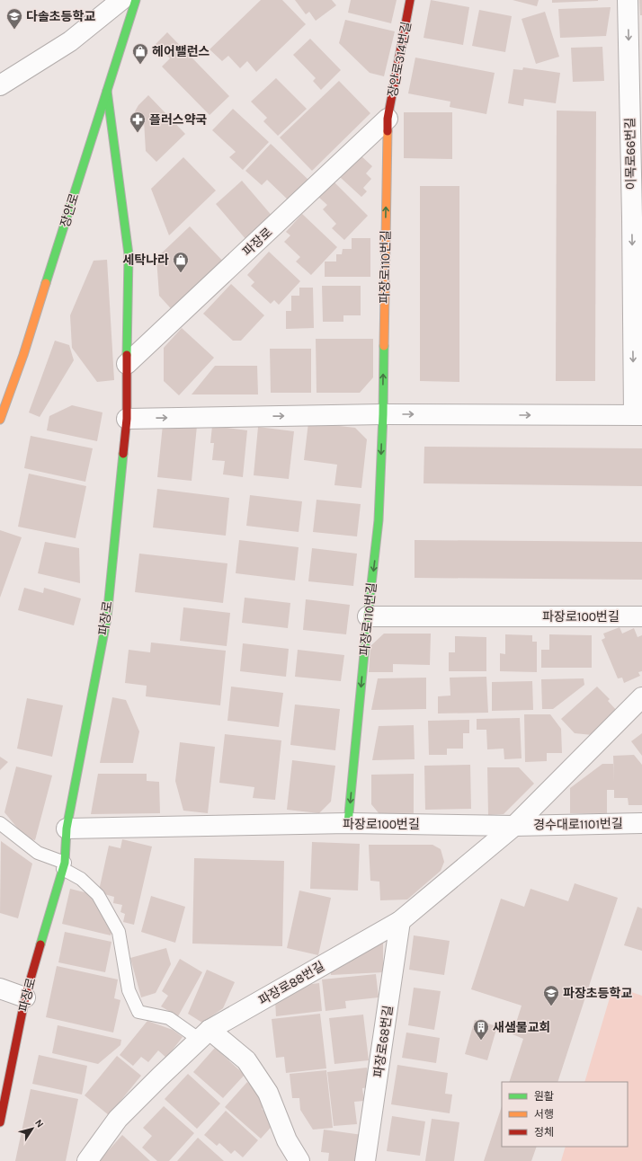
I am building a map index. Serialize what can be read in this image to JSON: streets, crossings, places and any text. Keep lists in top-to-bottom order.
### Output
{
  "streets": {
    "street": [
      "장안로314번길",
      "이목로66번길",
      "장안로",
      "파장로",
      "파장로110번길",
      "파장로100번길",
      "경수대로1101번길",
      "파장로88번길",
      "파장로68번길"
    ]
  },
  "crossings": [
    ["장안로314번길", "파장로"],
    ["장안로314번길", "파장로110번길"],
    ["장안로", "파장로"],
    ["파장로", "파장로110번길"],
    ["파장로", "파장로100번길"],
    ["파장로110번길", "파장로100번길"],
    ["파장로100번길", "경수대로1101번길"],
    ["파장로100번길", "파장로88번길"],
    ["경수대로1101번길", "파장로88번길"],
    ["파장로88번길", "파장로68번길"]
  ],
  "one_way": ["이목로66번길"],
  "places": {
    "school or university": ["다솔초등학교", "파장초등학교"],
    "shop": ["헤어밸런스", "세탁나라"],
    "pharmacy": ["플러스약국"],
    "building": ["새샘물교회"]
  },
  "legend": ["원활", "서행", "정체"],
  "north": "top right"
}
